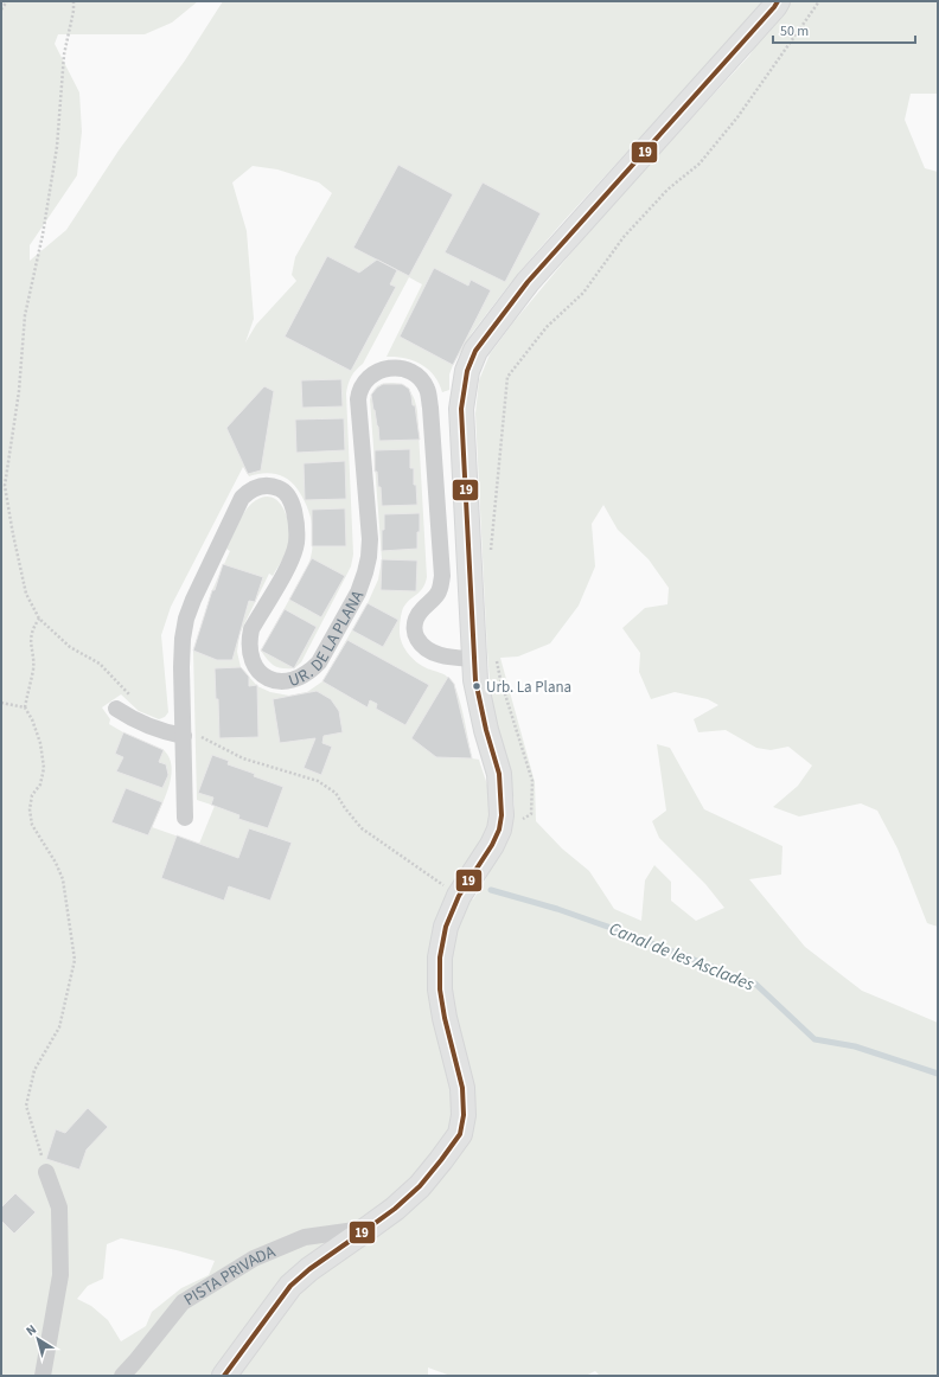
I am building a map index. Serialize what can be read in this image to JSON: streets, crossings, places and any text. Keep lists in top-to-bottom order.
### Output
{
  "streets": {
    "street": ["UR. DE LA PLANA", "PISTA PRIVADA"]
  },
  "water": ["Canal de les Asclades"],
  "places": ["Urb. La Plana"],
  "lines": ["transit line 19"],
  "scale_bar": "50 m",
  "north": "top left"
}
